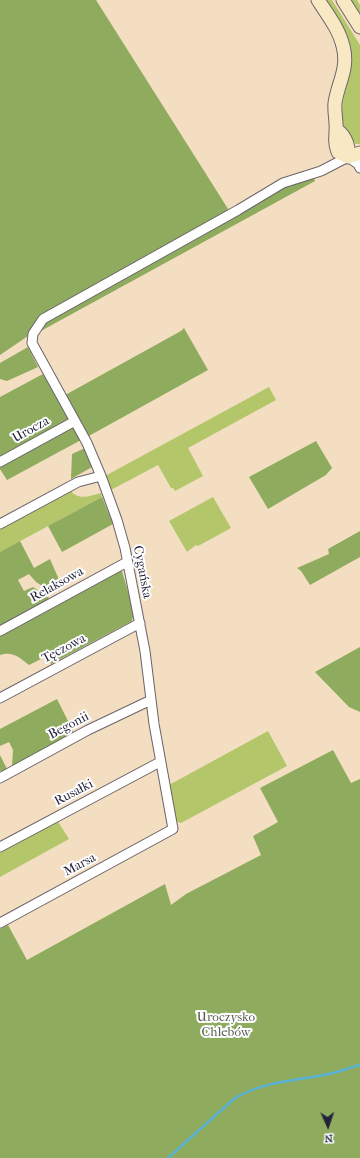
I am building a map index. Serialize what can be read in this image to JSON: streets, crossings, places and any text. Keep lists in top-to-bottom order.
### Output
{
  "streets": {
    "street": [
      "Urocza",
      "Cygańska",
      "Relaksowa",
      "Tęczowa",
      "Begonii",
      "Rusałki",
      "Marsa"
    ]
  },
  "crossings": [
    ["Urocza", "Cygańska"],
    ["Cygańska", "Relaksowa"],
    ["Cygańska", "Tęczowa"],
    ["Cygańska", "Begonii"],
    ["Cygańska", "Rusałki"],
    ["Cygańska", "Marsa"]
  ],
  "parks": ["Uroczysko Chlebów"],
  "north": "bottom"
}
